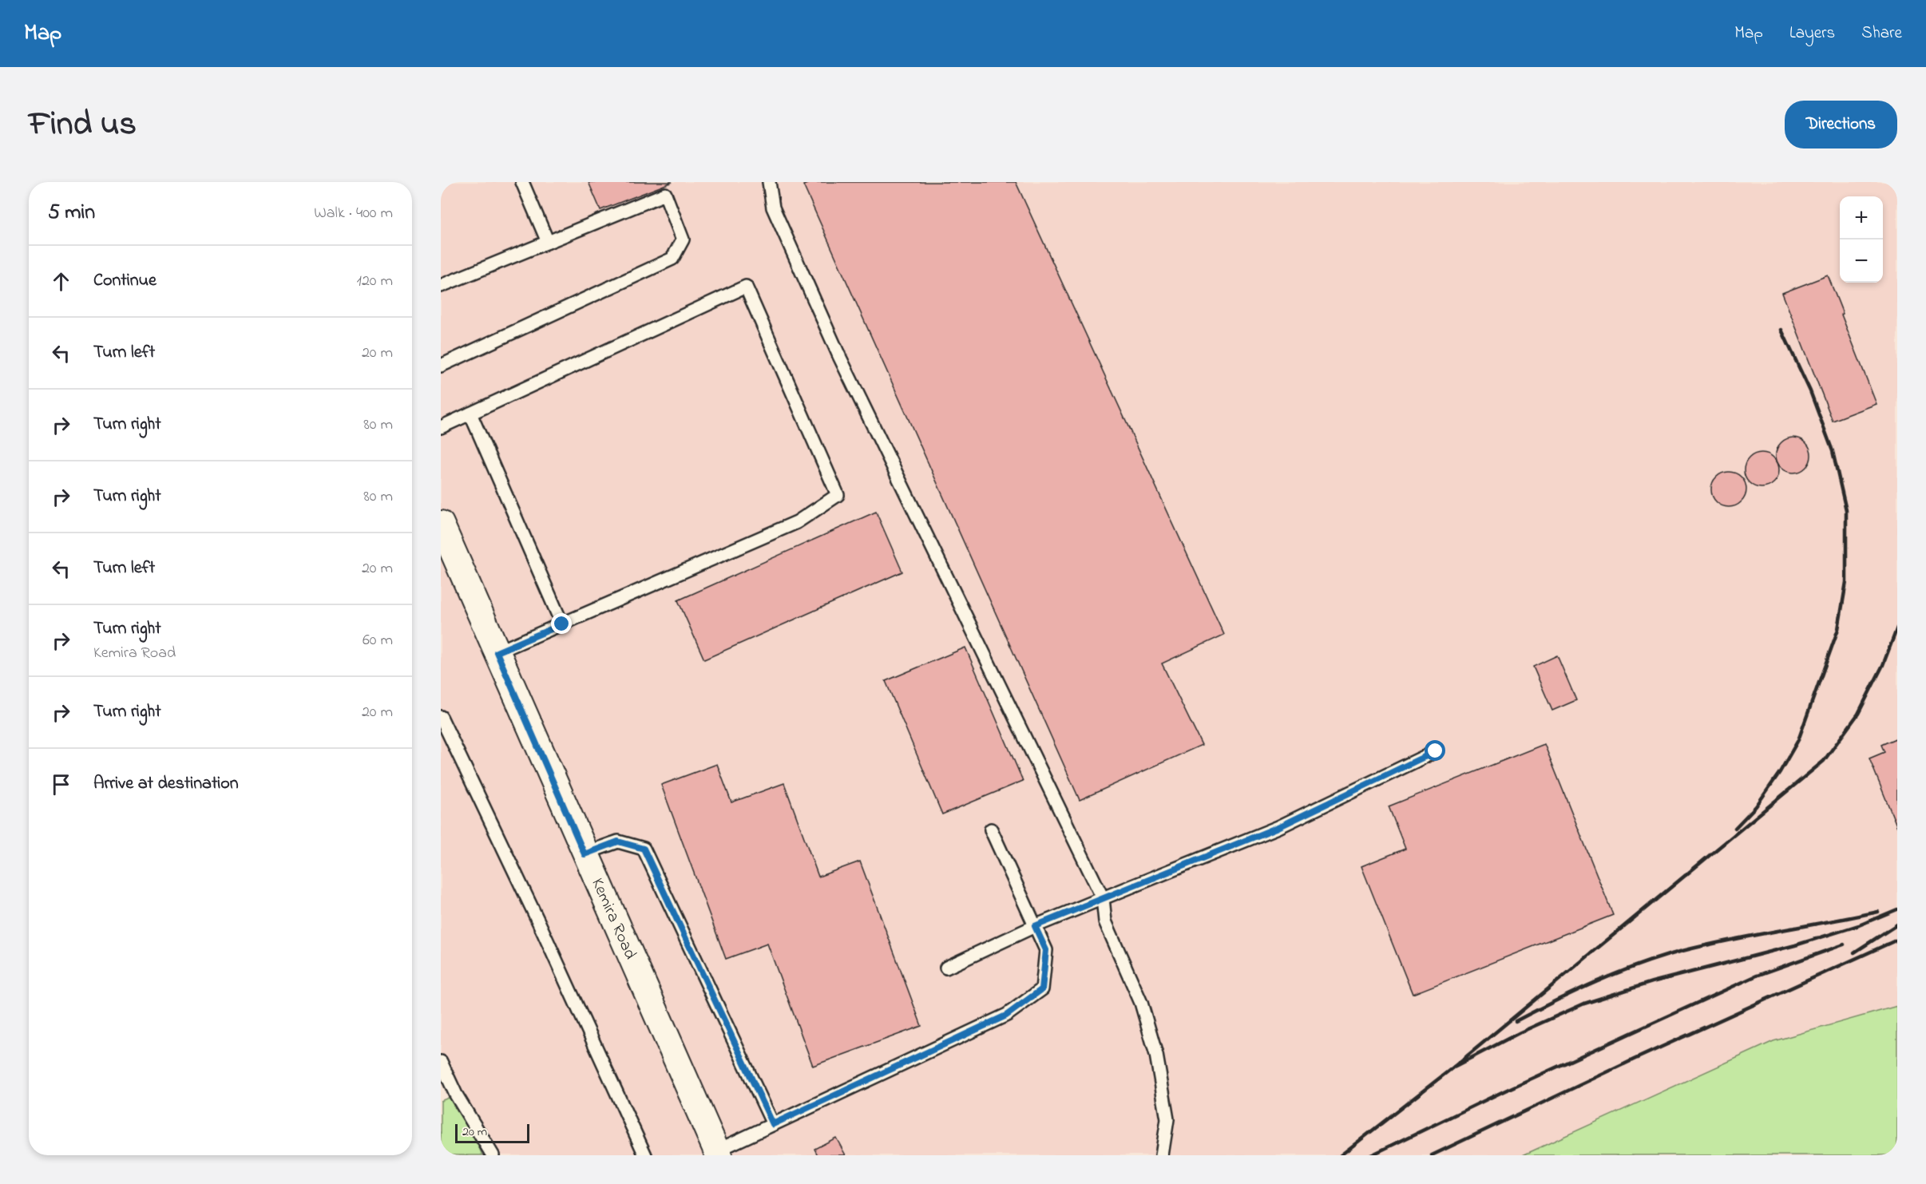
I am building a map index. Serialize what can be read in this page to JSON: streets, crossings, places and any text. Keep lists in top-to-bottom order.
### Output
{
  "streets": {
    "street": ["Kemira Road"]
  },
  "scale_bar": "20 m",
  "page": {
    "header": "Map",
    "nav": ["Map", "Layers", "Share"],
    "title": "Find us",
    "buttons": "Directions",
    "heading": ["5 min", "Walk · 400 m"],
    "map_buttons": ["+", "−"],
    "list": [
      ["Continue", "120 m"],
      ["Turn left", "20 m"],
      ["Turn right", "80 m"],
      ["Turn right", "80 m"],
      ["Turn left", "20 m"],
      ["Turn right", "Kemira Road", "60 m"],
      ["Turn right", "20 m"],
      "Arrive at destination"
    ],
    "scale": "20 m"
  }
}
